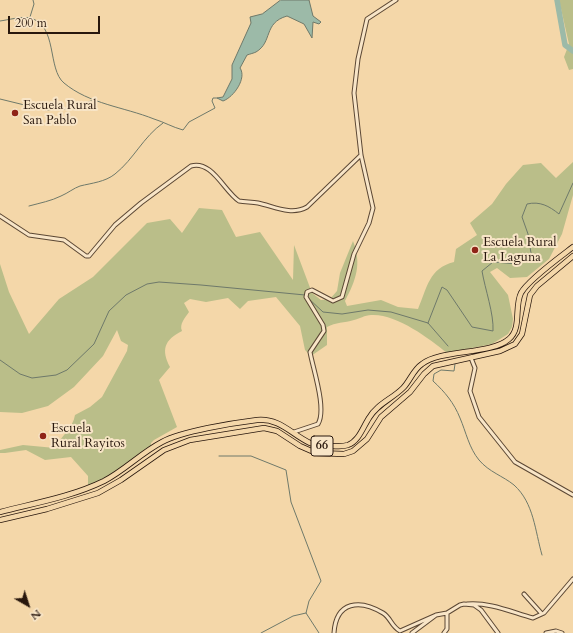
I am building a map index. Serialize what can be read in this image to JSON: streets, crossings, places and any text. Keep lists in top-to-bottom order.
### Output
{
  "streets": {
    "highway": ["66"]
  },
  "places": ["Escuela Rural San Pablo", "Escuela Rural La Laguna", "Escuela Rural Rayitos"],
  "scale_bar": "200 m",
  "north": "bottom right"
}
